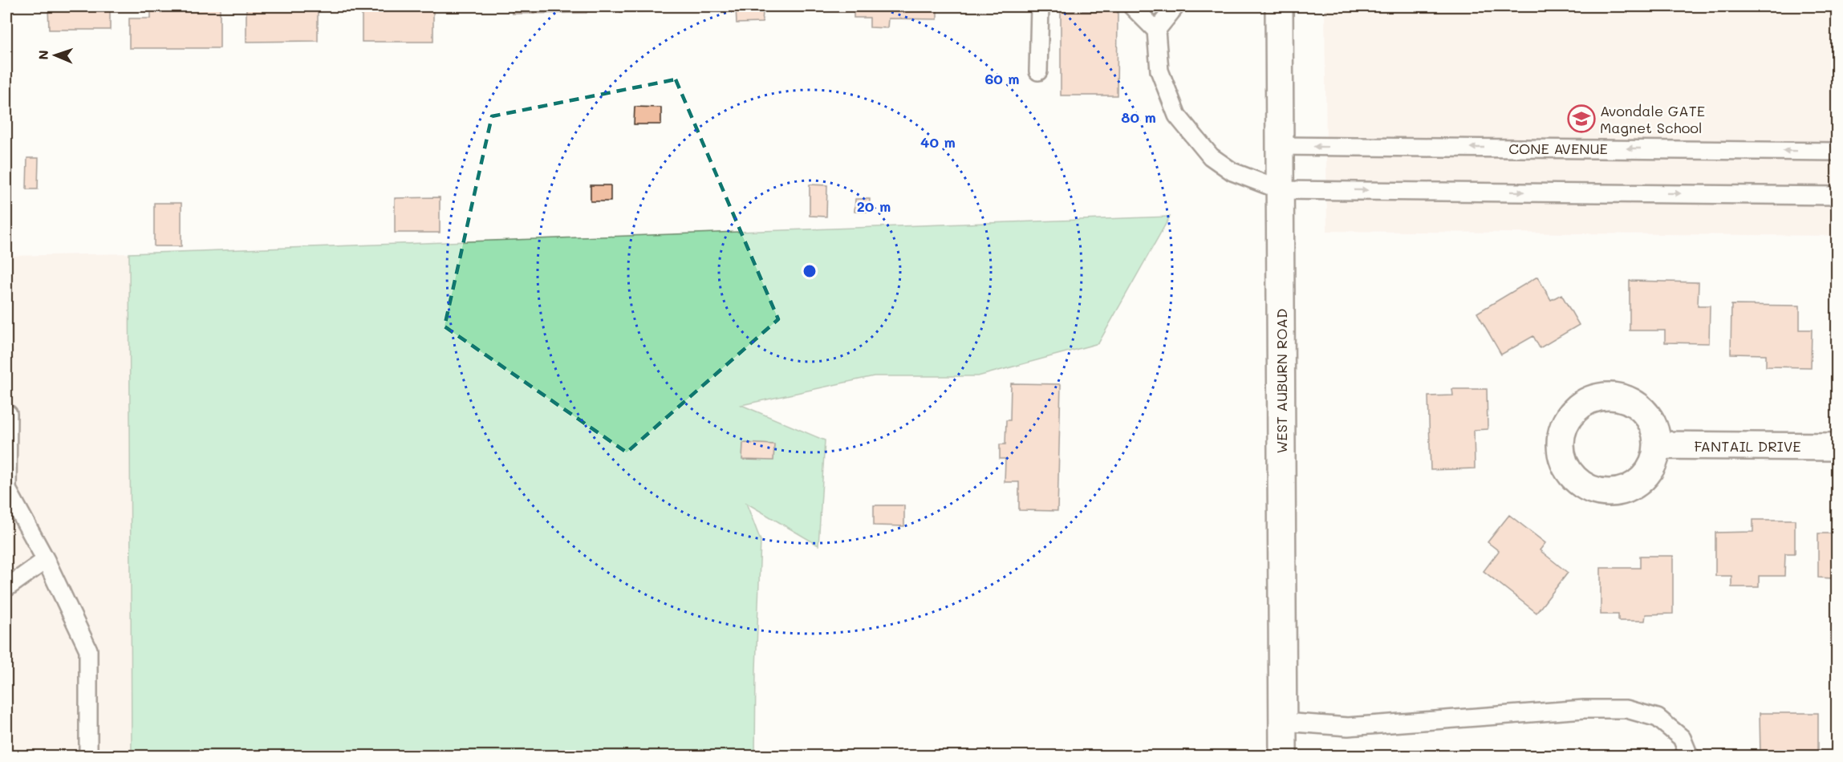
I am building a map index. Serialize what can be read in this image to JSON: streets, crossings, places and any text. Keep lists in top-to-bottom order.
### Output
{
  "streets": {
    "main road": ["WEST AUBURN ROAD", "FANTAIL DRIVE"],
    "lane": ["CONE AVENUE"]
  },
  "crossings": [
    ["CONE AVENUE", "WEST AUBURN ROAD"]
  ],
  "places": {
    "school or university": ["Avondale GATE Magnet School"]
  },
  "north": "left",
  "rings": [
    "60 m",
    "80 m",
    "40 m",
    "20 m"
  ]
}
